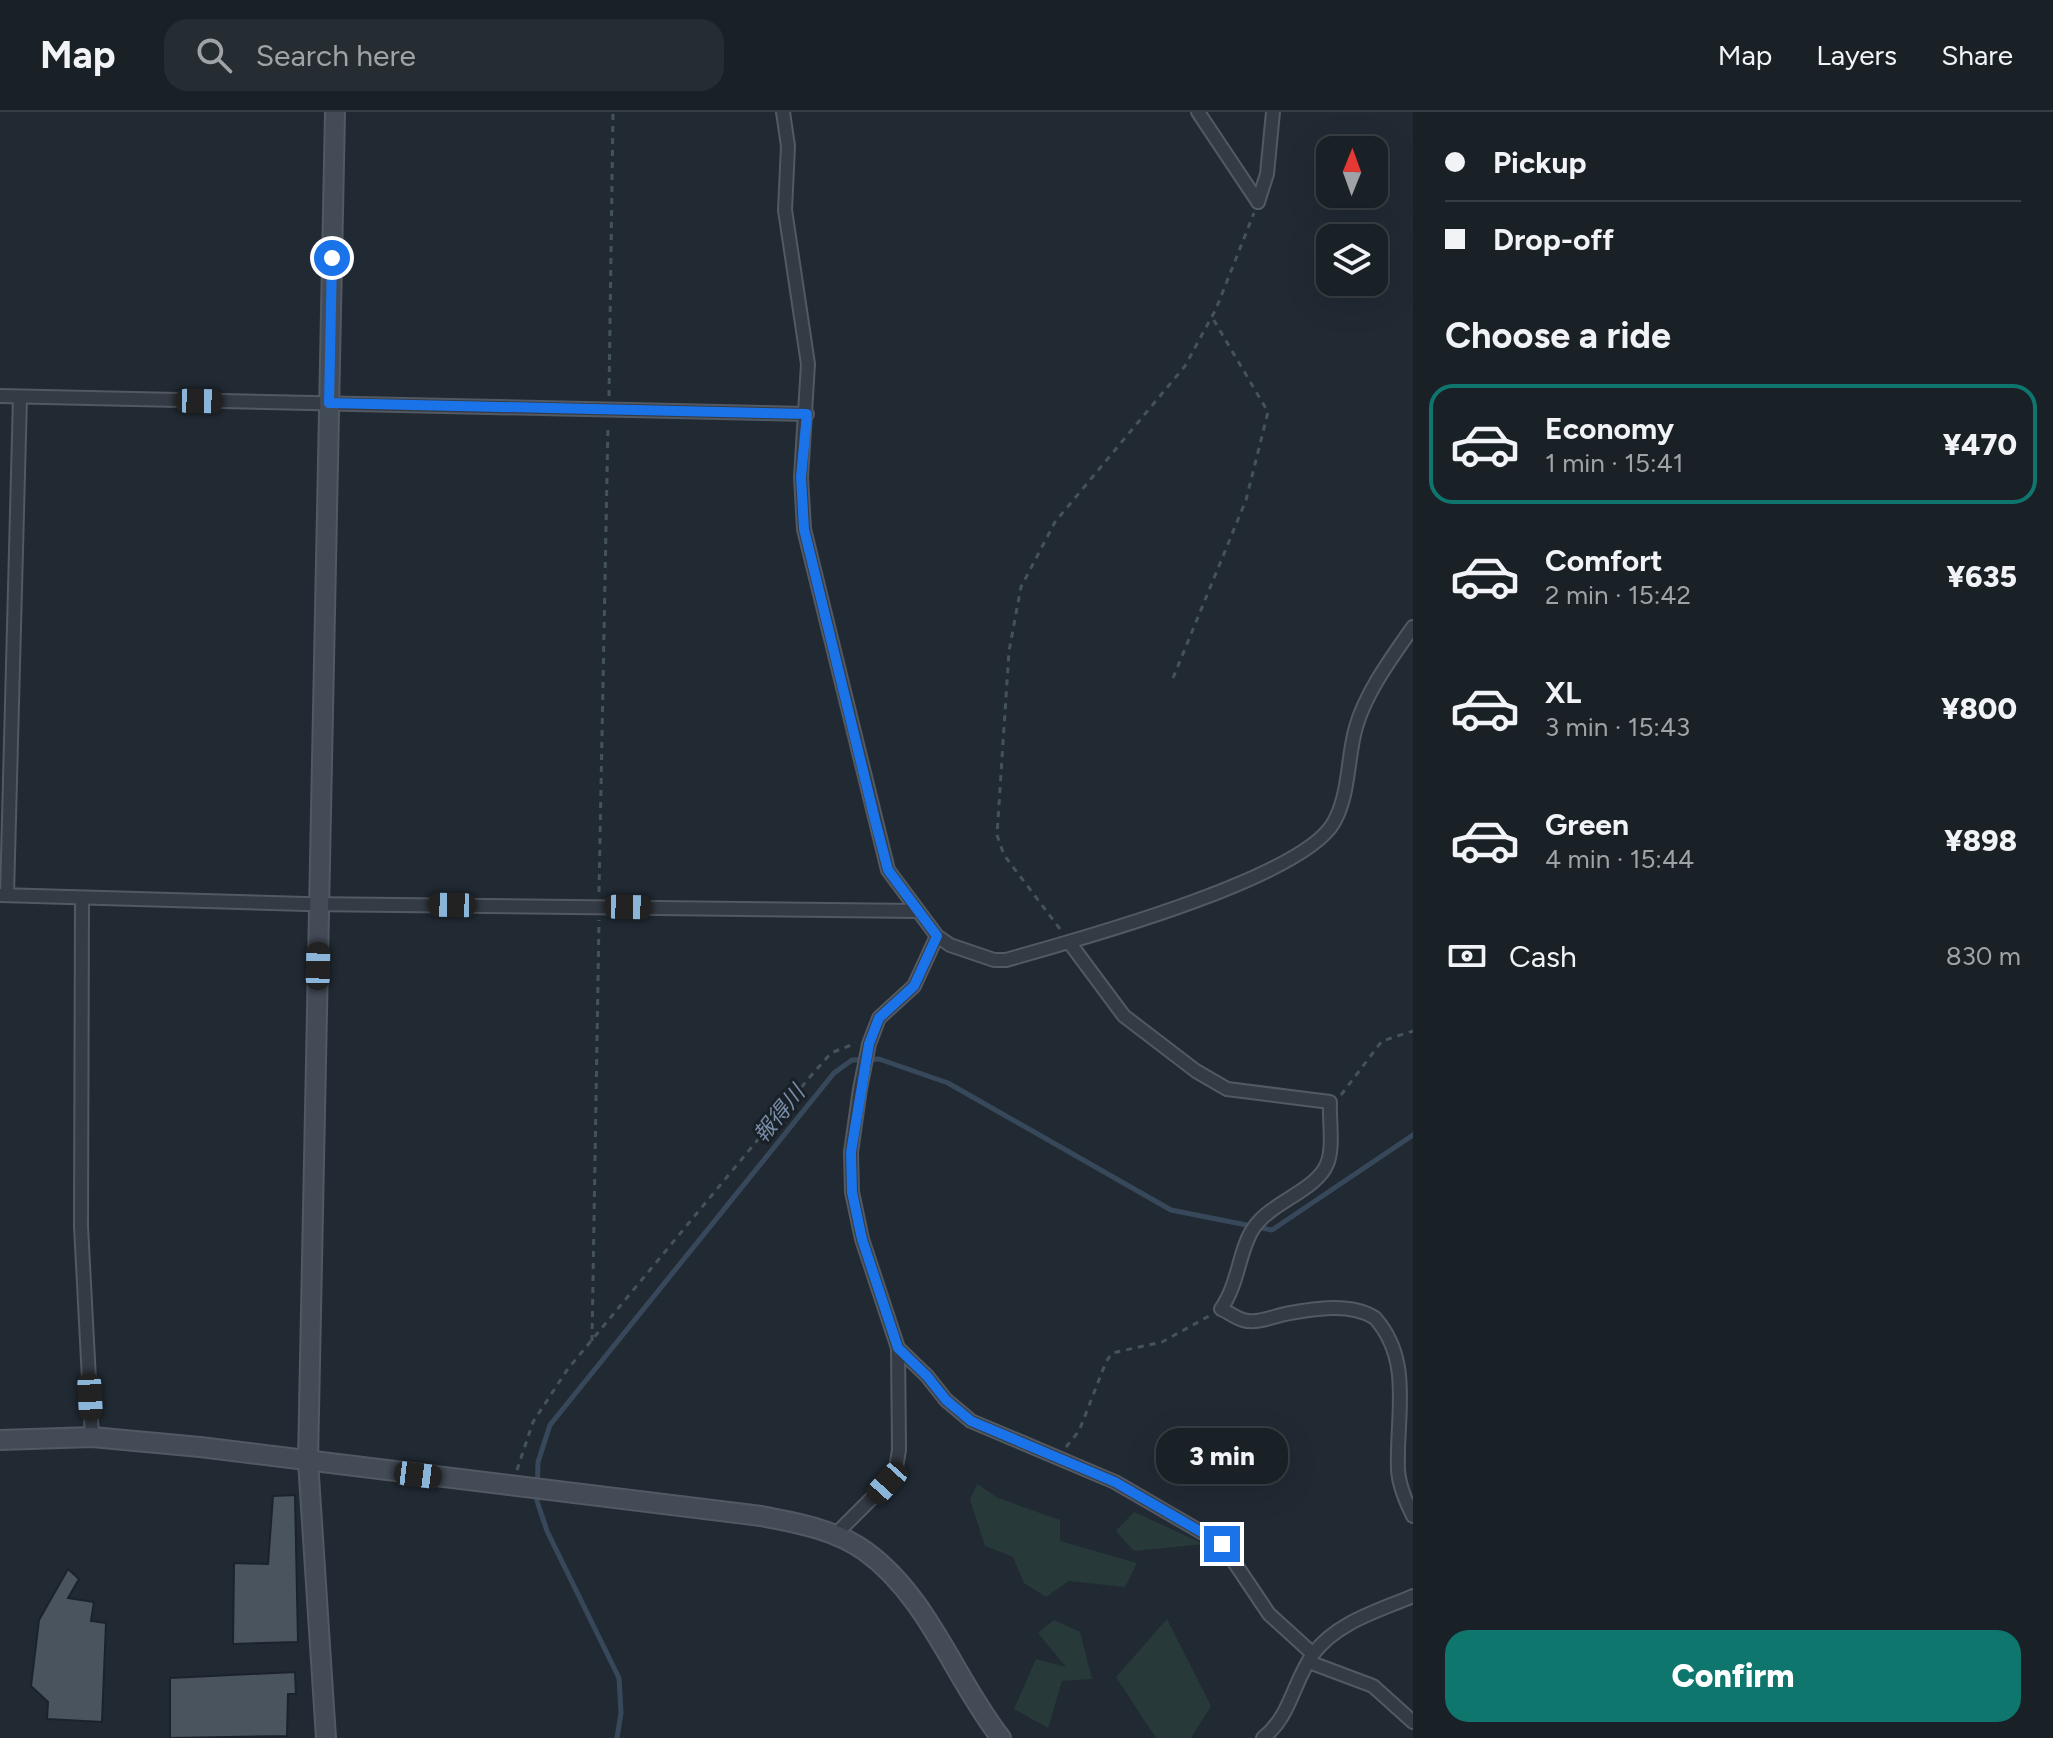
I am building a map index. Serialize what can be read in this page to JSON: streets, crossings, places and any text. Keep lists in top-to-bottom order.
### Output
{
  "water": ["報得川"],
  "north": "top",
  "page": {
    "header": "Map",
    "search": "Search here",
    "nav": ["Map", "Layers", "Share"],
    "banner": ["Pickup", "Drop-off"],
    "heading": "Choose a ride",
    "list": [
      {
        "name": "Economy",
        "note": "1 min · 15:41",
        "value": "¥470"
      },
      {
        "name": "Comfort",
        "note": "2 min · 15:42",
        "value": "¥635"
      },
      {
        "name": "XL",
        "note": "3 min · 15:43",
        "value": "¥800"
      },
      {
        "name": "Green",
        "note": "4 min · 15:44",
        "value": "¥898"
      }
    ],
    "pay": ["Cash", "830 m"],
    "bubble": "3 min",
    "buttons": "Confirm"
  }
}
